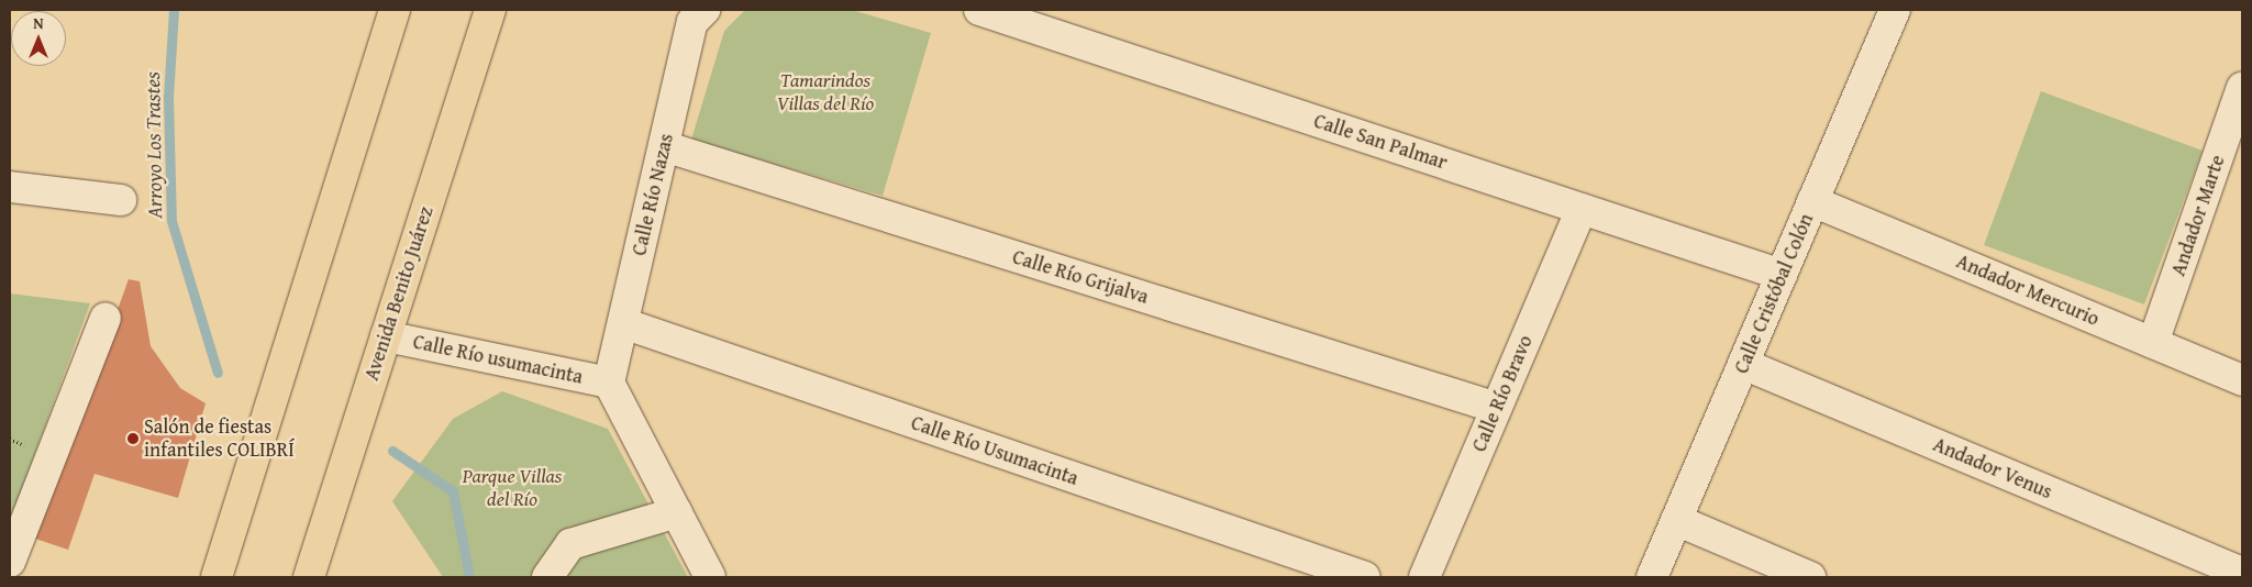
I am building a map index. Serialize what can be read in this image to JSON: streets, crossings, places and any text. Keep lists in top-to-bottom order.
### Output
{
  "streets": {
    "main road": ["Avenida Benito Juárez"],
    "street": [
      "Calle San Palmar",
      "Calle Río Nazas",
      "Andador Marte",
      "Calle Río Grijalva",
      "Andador Mercurio",
      "Calle Cristóbal Colón",
      "Calle Río usumacinta",
      "Calle Río Bravo",
      "Calle Río Usumacinta",
      "Andador Venus"
    ]
  },
  "crossings": [
    ["Calle San Palmar", "Calle Cristóbal Colón"],
    ["Calle San Palmar", "Calle Río Bravo"],
    ["Calle Río Nazas", "Calle Río Grijalva"],
    ["Calle Río Nazas", "Calle Río usumacinta"],
    ["Calle Río Nazas", "Calle Río Usumacinta"],
    ["Andador Marte", "Andador Mercurio"],
    ["Calle Río Grijalva", "Calle Río Bravo"],
    ["Andador Mercurio", "Calle Cristóbal Colón"],
    ["Avenida Benito Juárez", "Calle Río usumacinta"],
    ["Calle Cristóbal Colón", "Andador Venus"]
  ],
  "water": ["Arroyo Los Trastes"],
  "parks": ["Tamarindos Villas del Río", "Parque Villas del Río"],
  "places": ["Salón de fiestas infantiles COLIBRÍ"],
  "north": "top"
}
